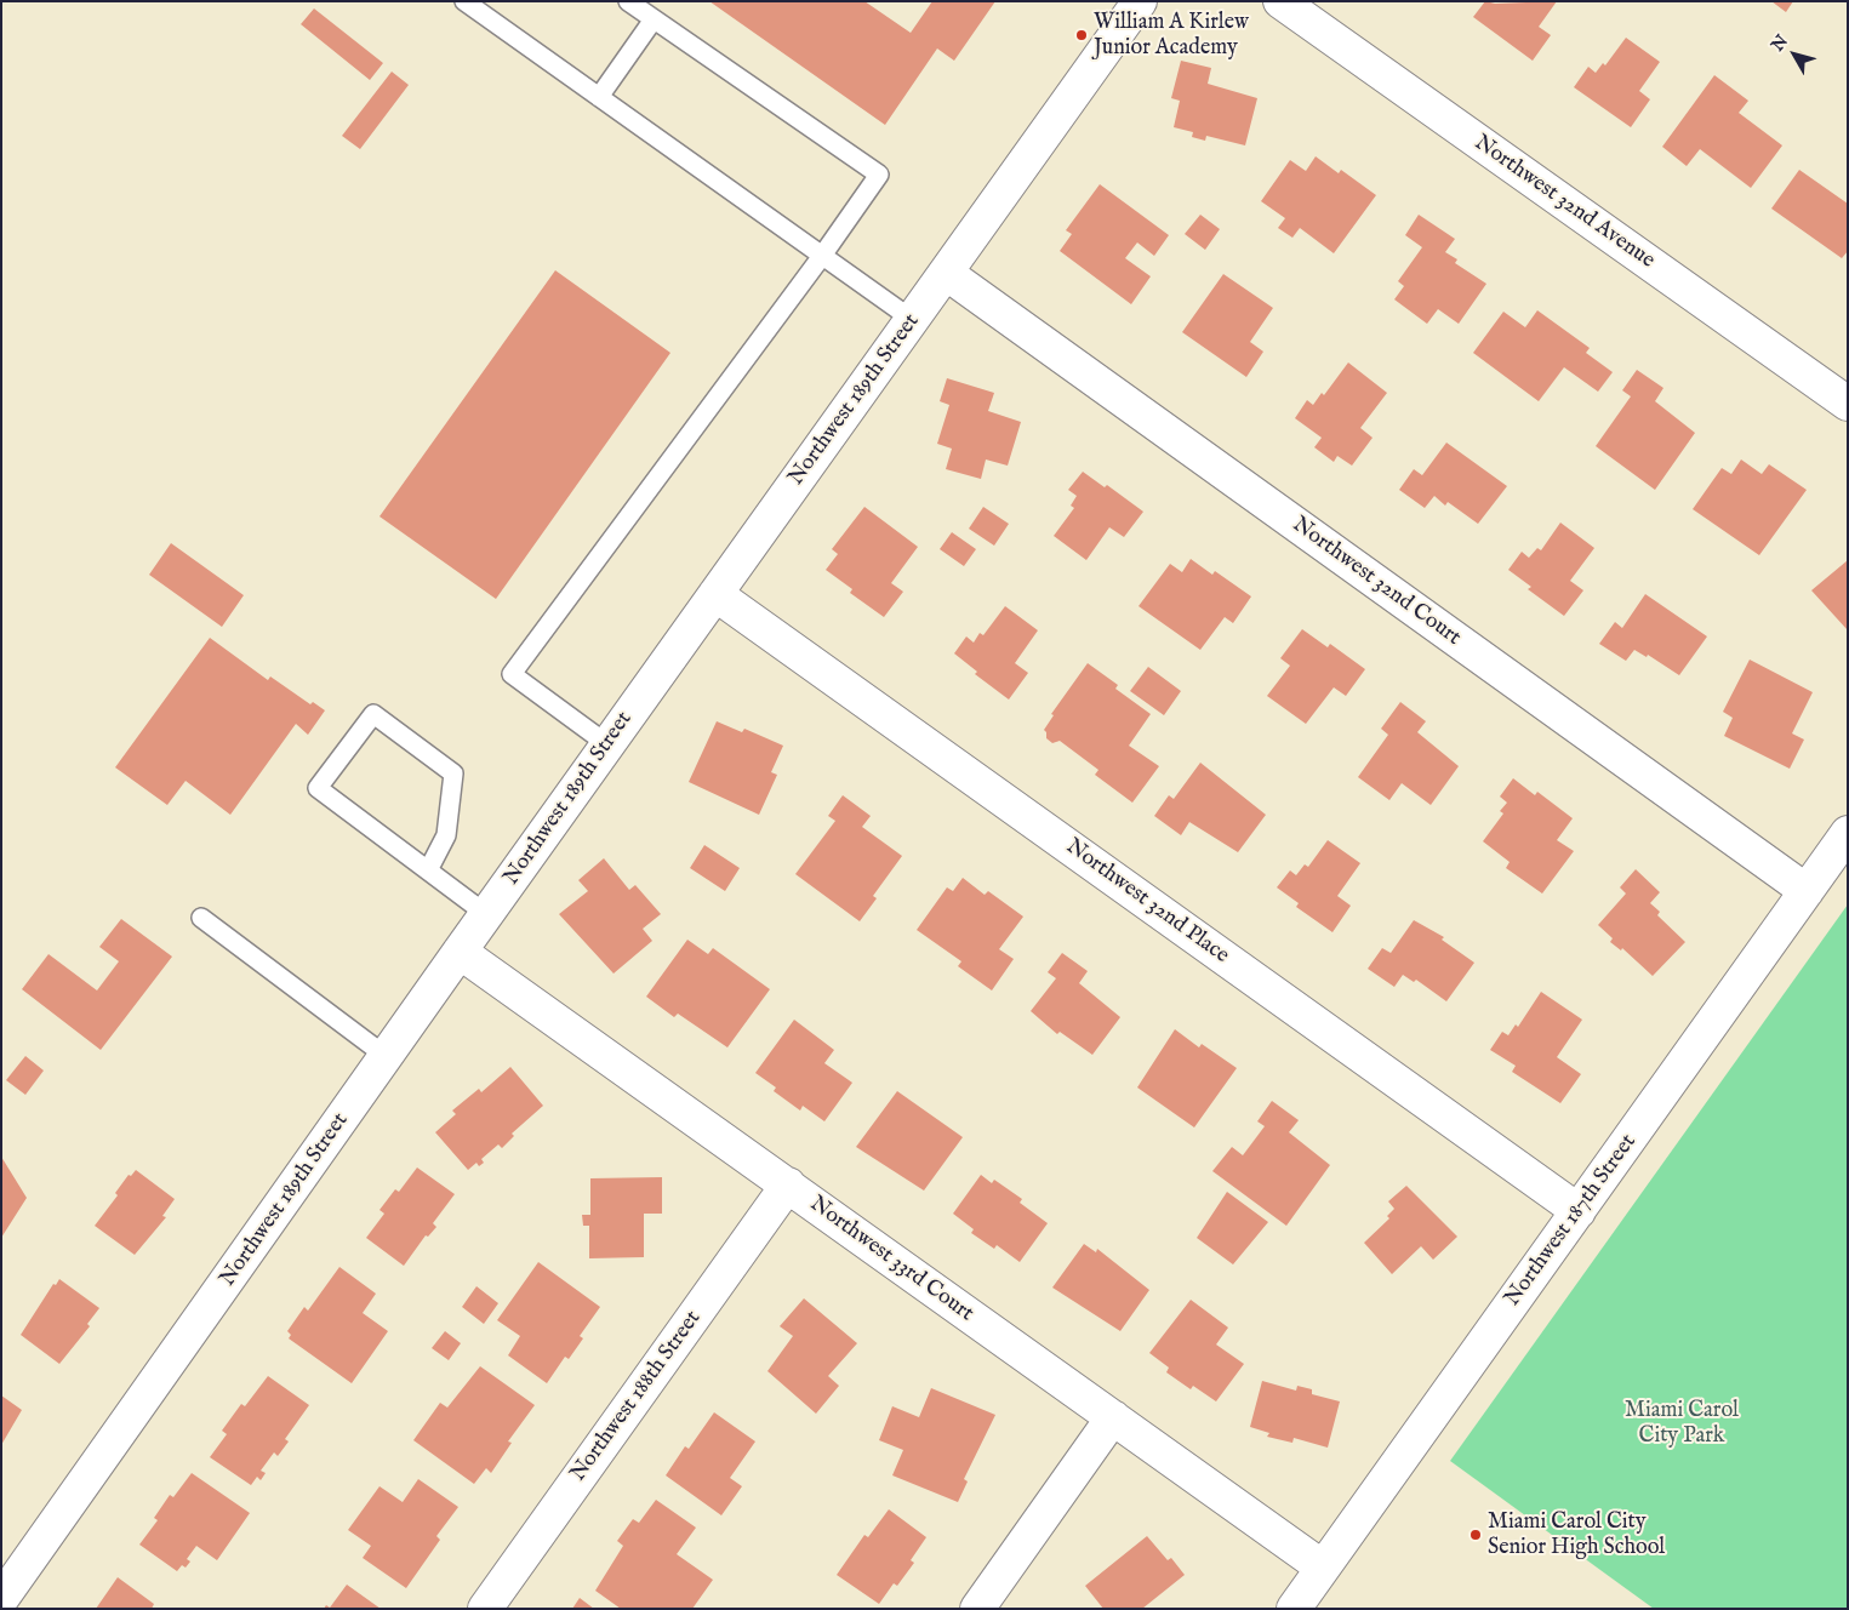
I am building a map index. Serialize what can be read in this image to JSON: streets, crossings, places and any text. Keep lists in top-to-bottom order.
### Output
{
  "streets": {
    "street": [
      "Northwest 32nd Avenue",
      "Northwest 189th Street",
      "Northwest 32nd Court",
      "Northwest 32nd Place",
      "Northwest 187th Street",
      "Northwest 33rd Court",
      "Northwest 188th Street"
    ]
  },
  "crossings": [
    ["Northwest 189th Street", "Northwest 32nd Court"],
    ["Northwest 189th Street", "Northwest 32nd Place"],
    ["Northwest 189th Street", "Northwest 33rd Court"],
    ["Northwest 32nd Court", "Northwest 187th Street"],
    ["Northwest 32nd Place", "Northwest 187th Street"],
    ["Northwest 187th Street", "Northwest 33rd Court"],
    ["Northwest 33rd Court", "Northwest 188th Street"]
  ],
  "parks": ["Miami Carol City Park"],
  "places": ["William A Kirlew Junior Academy", "Miami Carol City Senior High School"],
  "north": "top left"
}
